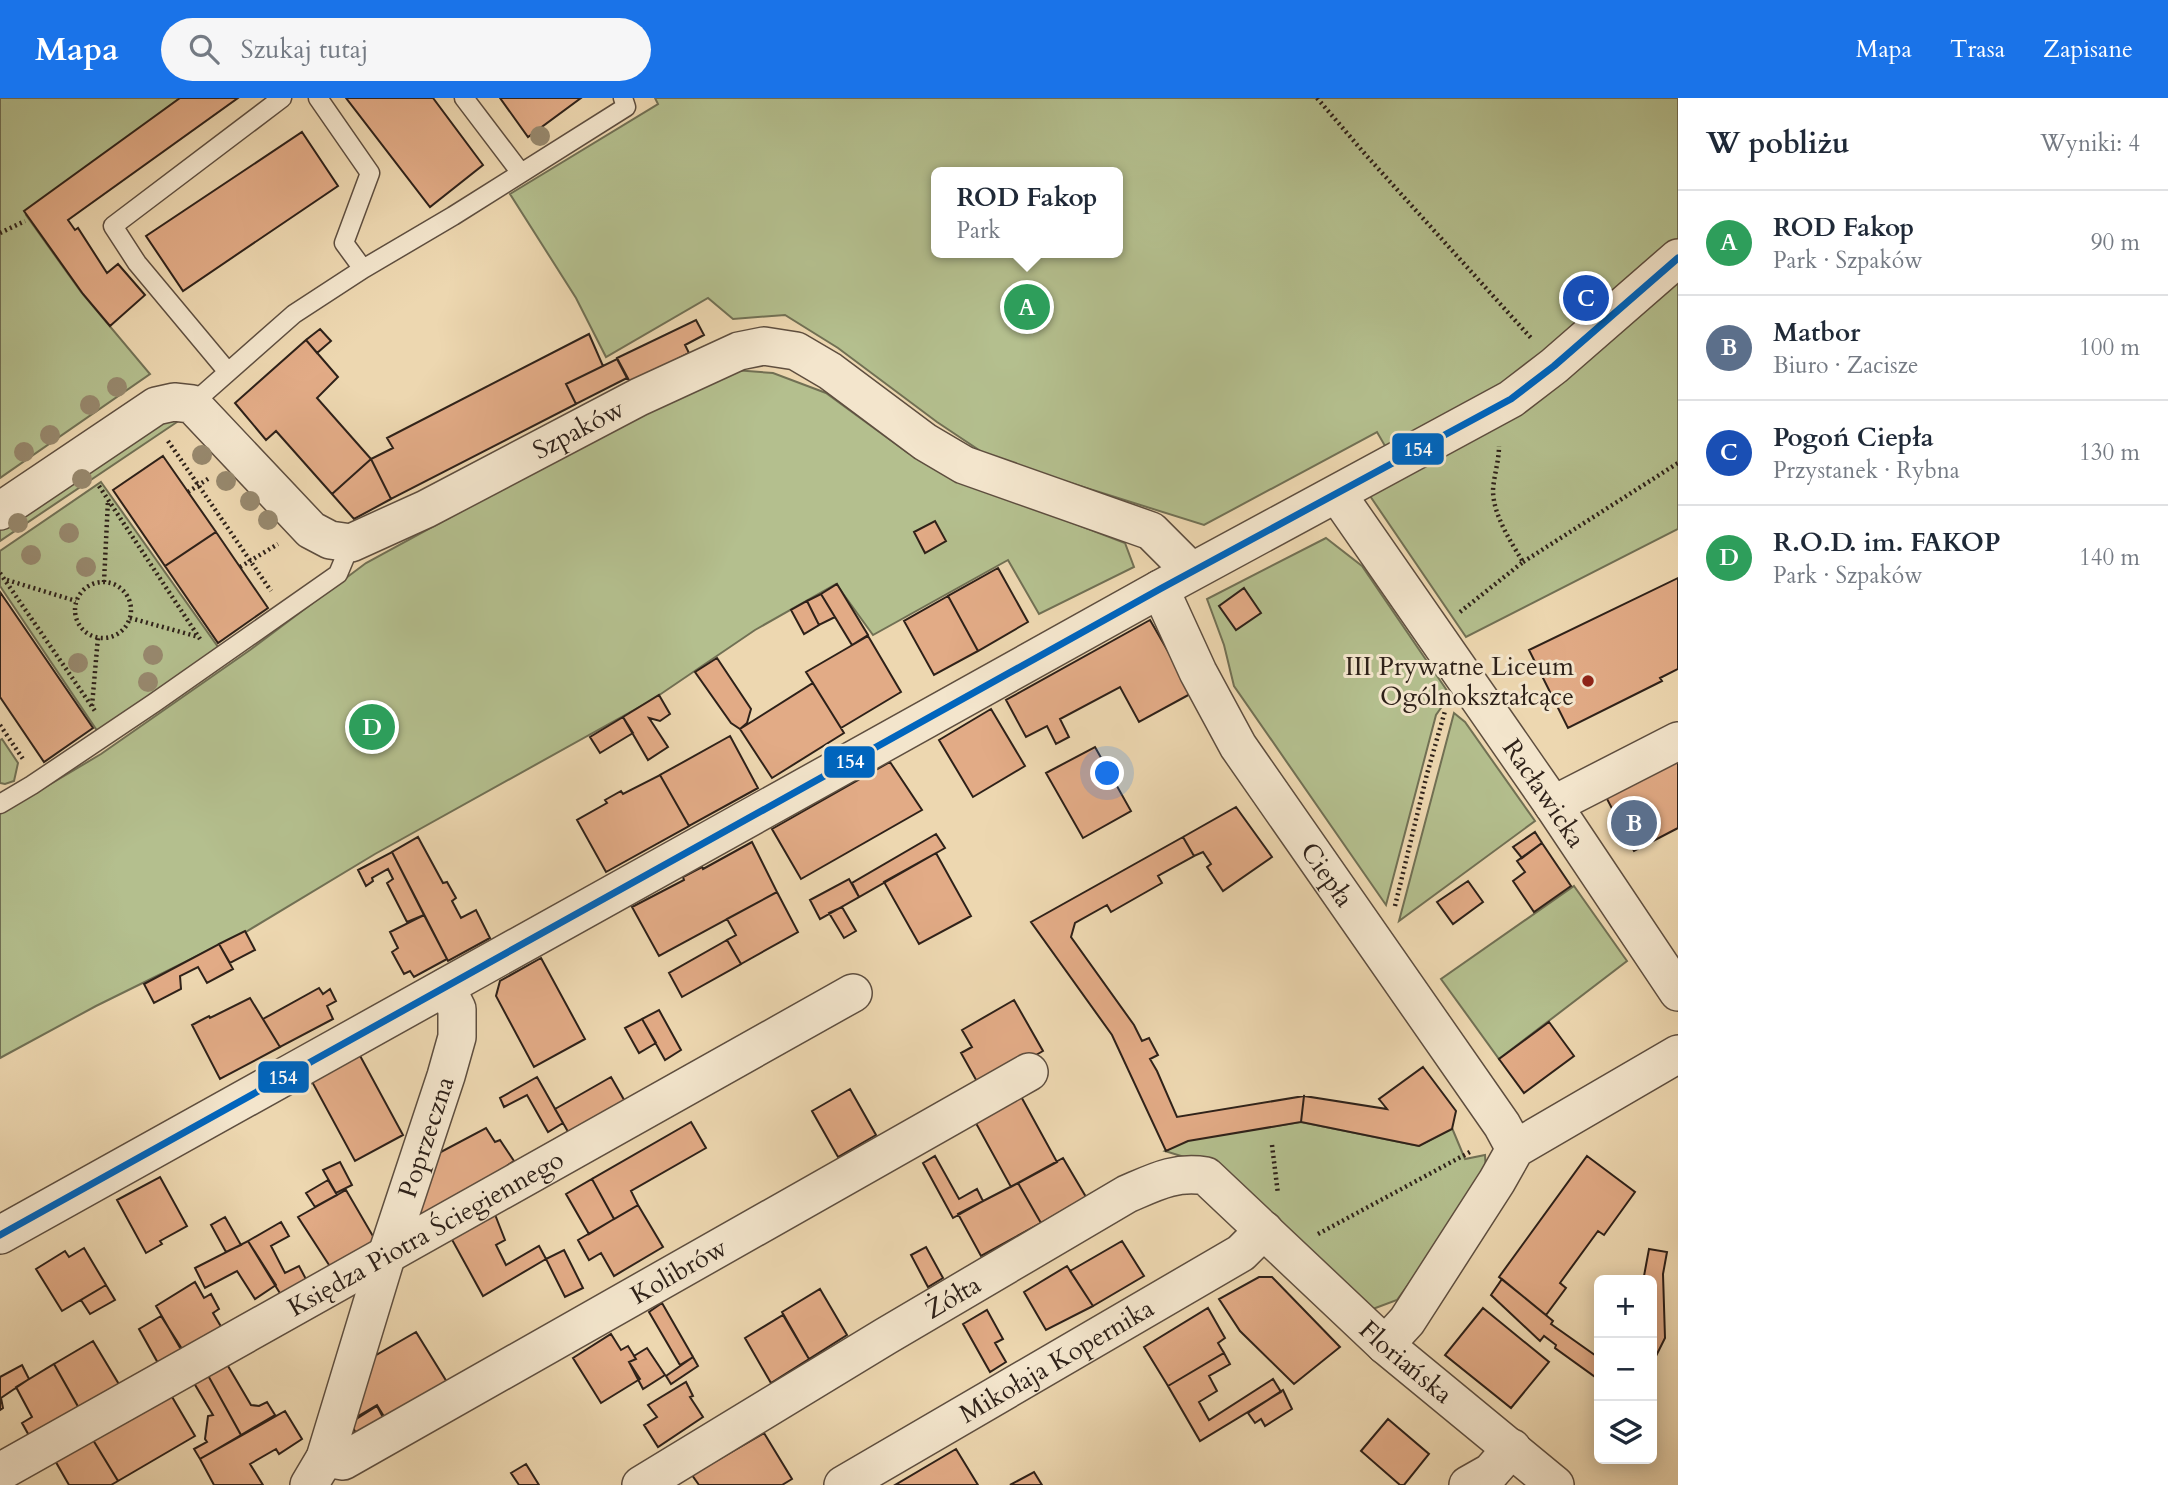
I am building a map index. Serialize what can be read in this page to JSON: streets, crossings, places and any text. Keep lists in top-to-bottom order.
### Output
{
  "streets": {
    "street": [
      "Szpaków",
      "Racławicka",
      "Ciepła",
      "Poprzeczna",
      "Księdza Piotra Ściegiennego",
      "Kolibrów",
      "Żółta",
      "Mikołaja Kopernika",
      "Floriańska"
    ]
  },
  "crossings": [
    ["Szpaków", "Ciepła"],
    ["Poprzeczna", "Księdza Piotra Ściegiennego"],
    ["Poprzeczna", "Kolibrów"],
    ["Żółta", "Mikołaja Kopernika"],
    ["Żółta", "Floriańska"],
    ["Mikołaja Kopernika", "Floriańska"]
  ],
  "places": ["III Prywatne Liceum Ogólnokształcące"],
  "lines": ["transit line 154"],
  "page": {
    "header": "Mapa",
    "search": "Szukaj tutaj",
    "nav": ["Mapa", "Trasa", "Zapisane"],
    "heading": ["W pobliżu", "Wyniki: 4"],
    "popup": ["ROD Fakop", "Park"],
    "list": [
      {
        "mark": "A",
        "name": "ROD Fakop",
        "note": "Park · Szpaków",
        "value": "90 m"
      },
      {
        "mark": "B",
        "name": "Matbor",
        "note": "Biuro · Zacisze",
        "value": "100 m"
      },
      {
        "mark": "C",
        "name": "Pogoń Ciepła",
        "note": "Przystanek · Rybna",
        "value": "130 m"
      },
      {
        "mark": "D",
        "name": "R.O.D. im. FAKOP",
        "note": "Park · Szpaków",
        "value": "140 m"
      }
    ],
    "pins": [
      "C",
      "A",
      "D",
      "B"
    ],
    "map_buttons": ["+", "−"]
  }
}
